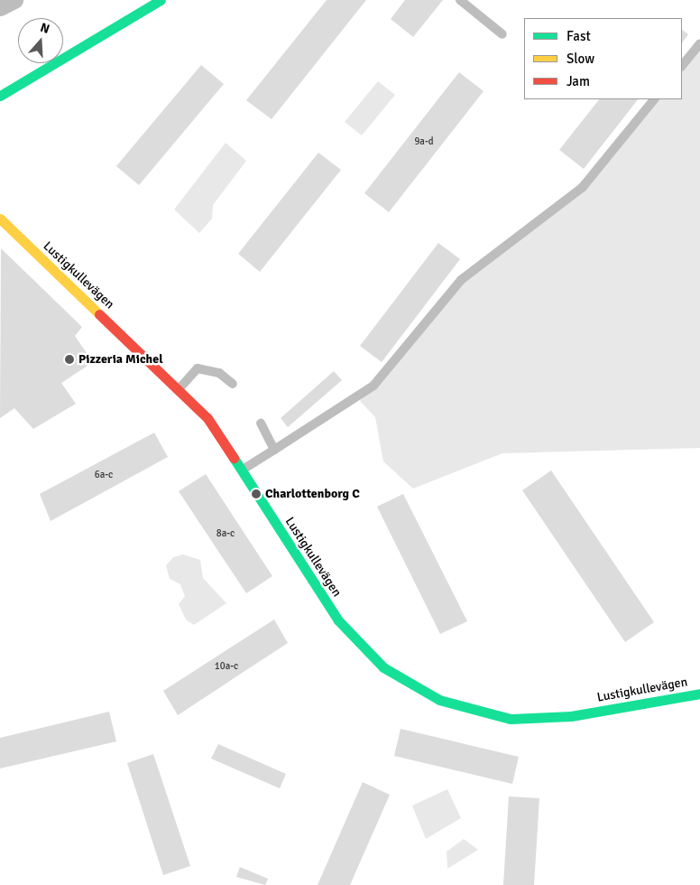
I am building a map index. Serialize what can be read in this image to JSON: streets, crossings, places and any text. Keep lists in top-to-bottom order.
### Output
{
  "streets": {
    "street": ["Lustigkullevägen"]
  },
  "places": ["Pizzeria Michel", "Charlottenborg C"],
  "house_numbers": [
    "9a-d",
    "6a-c",
    "8a-c",
    "10a-c"
  ],
  "legend": ["Fast", "Slow", "Jam"],
  "north": "top"
}
